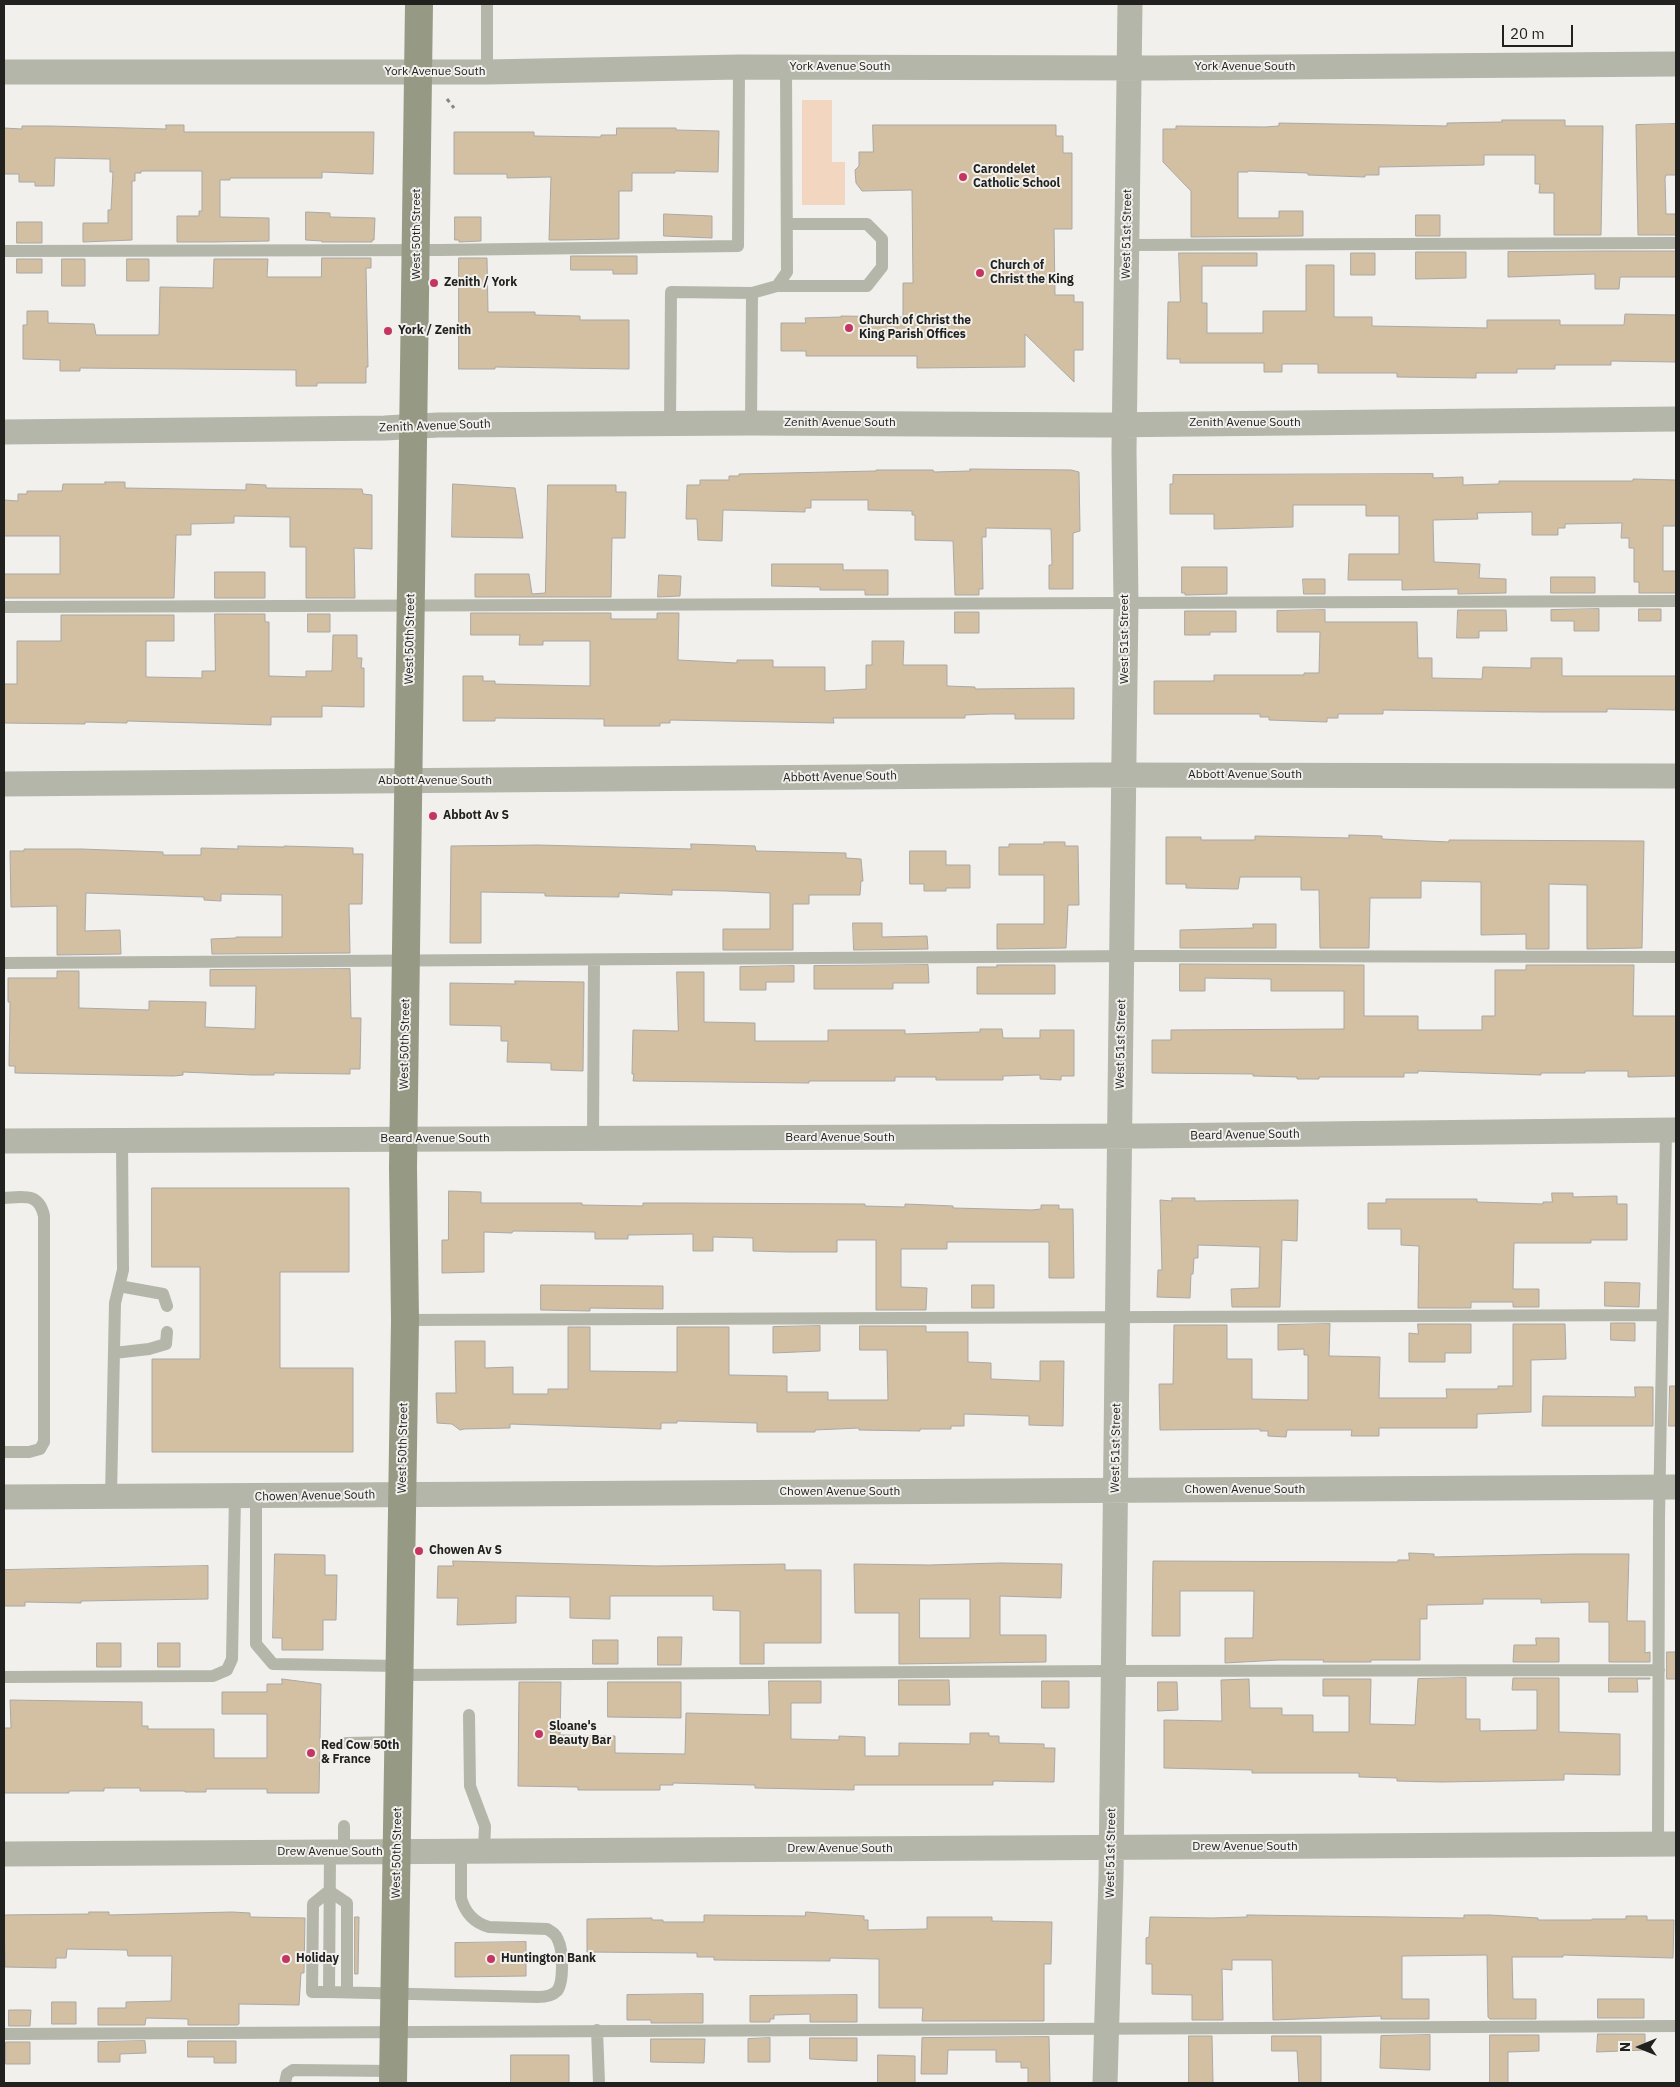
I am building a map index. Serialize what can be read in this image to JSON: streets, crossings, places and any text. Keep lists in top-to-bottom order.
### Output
{
  "streets": {
    "main road": ["West 50th Street"],
    "street": [
      "York Avenue South",
      "West 51st Street",
      "Zenith Avenue South",
      "Abbott Avenue South",
      "Beard Avenue South",
      "Chowen Avenue South",
      "Drew Avenue South"
    ]
  },
  "crossings": [
    ["York Avenue South", "West 50th Street"],
    ["York Avenue South", "West 51st Street"],
    ["West 50th Street", "Zenith Avenue South"],
    ["West 50th Street", "Abbott Avenue South"],
    ["West 50th Street", "Beard Avenue South"],
    ["West 50th Street", "Chowen Avenue South"],
    ["West 50th Street", "Drew Avenue South"],
    ["West 51st Street", "Zenith Avenue South"],
    ["West 51st Street", "Abbott Avenue South"],
    ["West 51st Street", "Beard Avenue South"],
    ["West 51st Street", "Chowen Avenue South"],
    ["West 51st Street", "Drew Avenue South"]
  ],
  "places": [
    "Carondelet Catholic School",
    "Church of Christ the King",
    "Zenith / York",
    "Church of Christ the King Parish Offices",
    "York / Zenith",
    "Abbott Av S",
    "Chowen Av S",
    "Sloane's Beauty Bar",
    "Red Cow 50th & France",
    "Holiday",
    "Huntington Bank"
  ],
  "scale_bar": "20 m",
  "north": "left"
}
